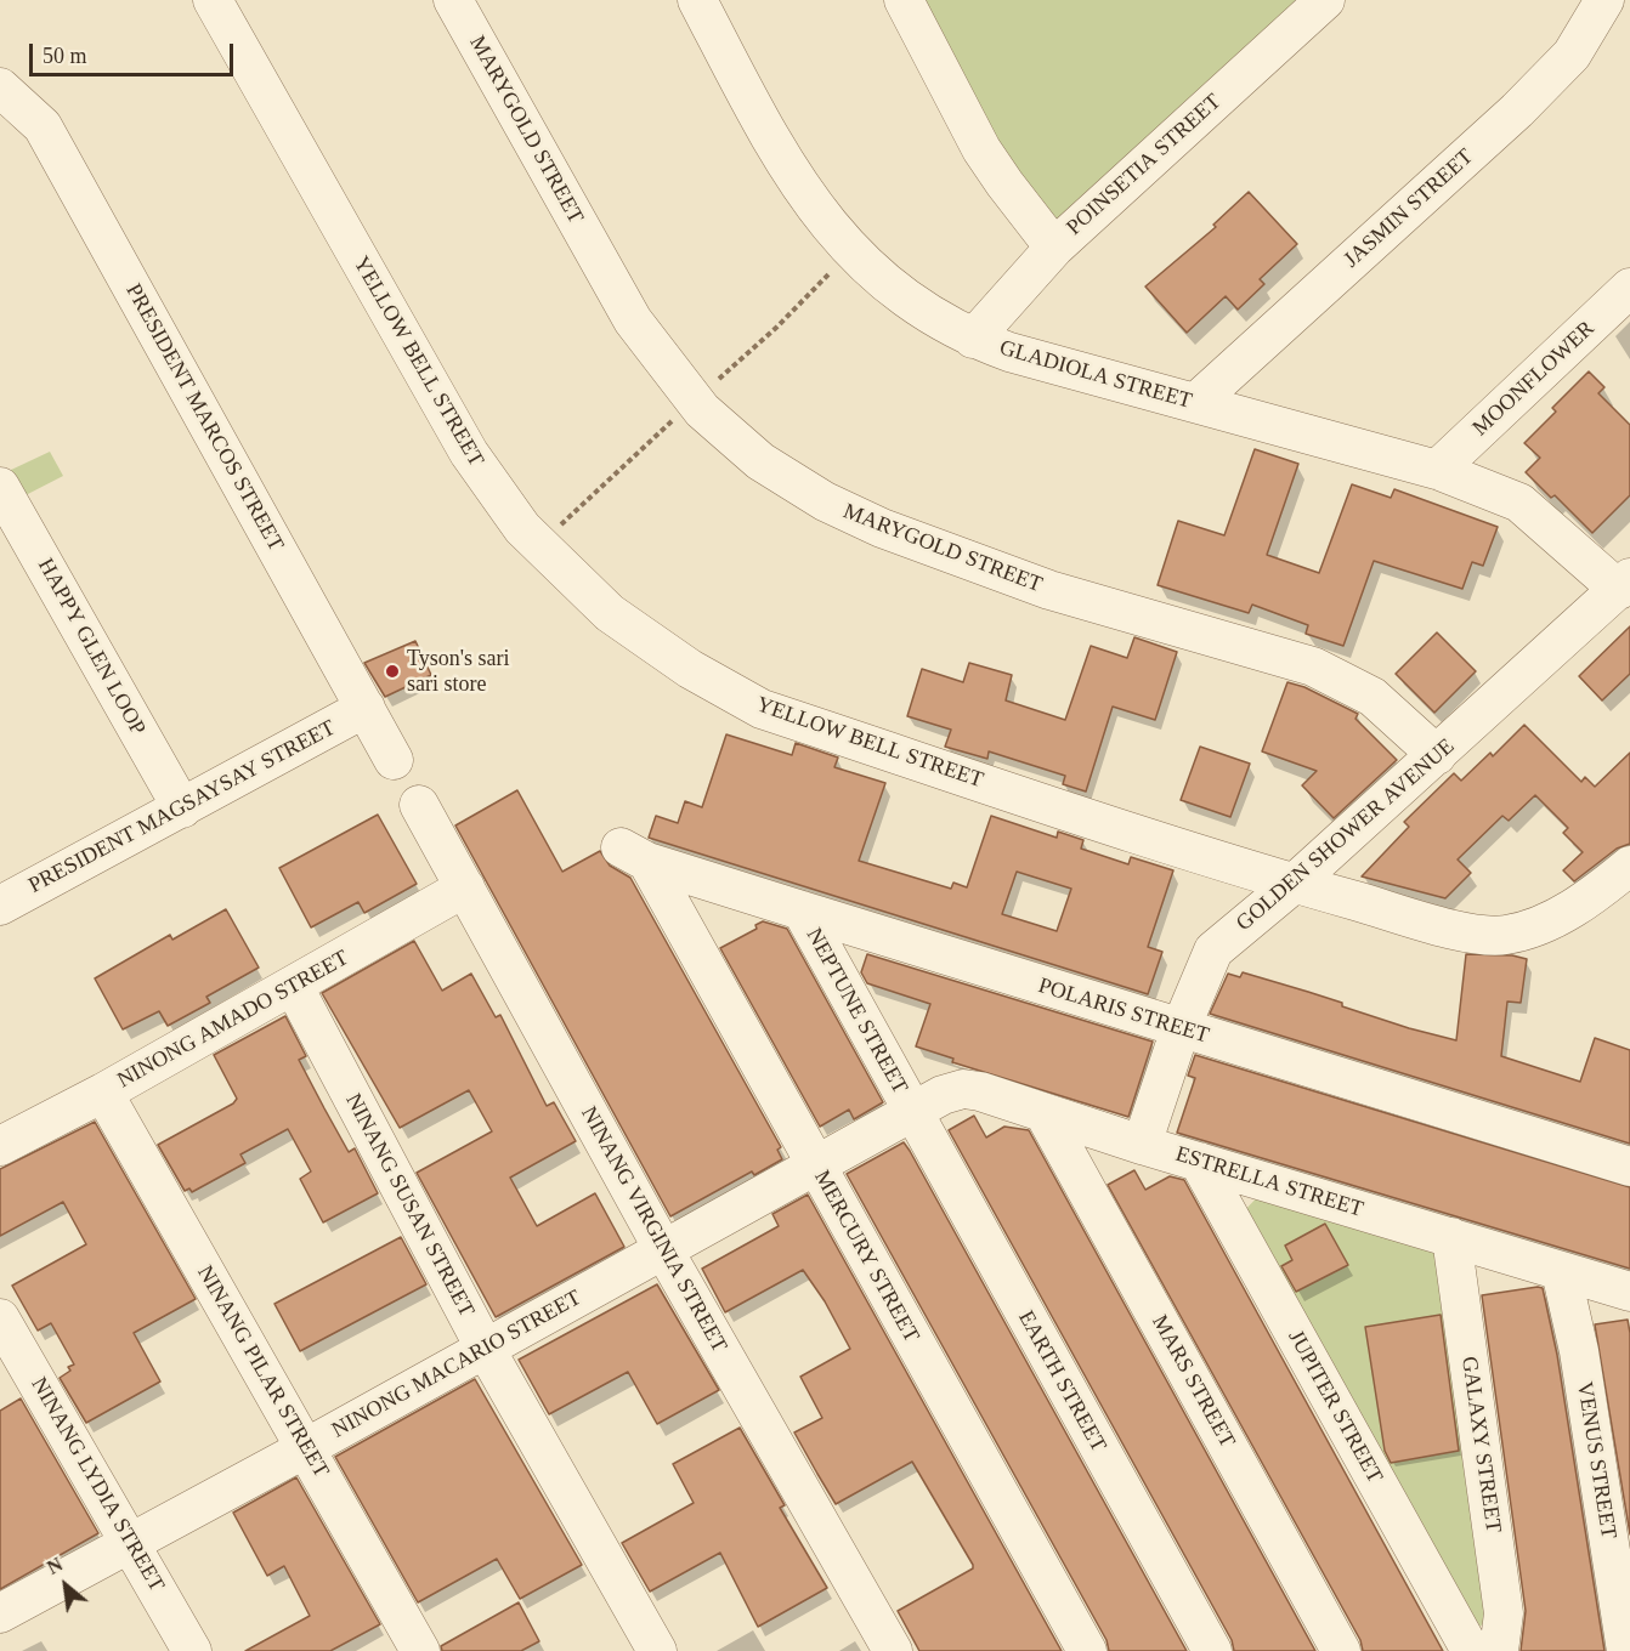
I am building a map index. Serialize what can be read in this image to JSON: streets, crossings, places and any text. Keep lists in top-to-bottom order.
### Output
{
  "streets": {
    "street": [
      "MARYGOLD STREET",
      "POINSETIA STREET",
      "JASMIN STREET",
      "YELLOW BELL STREET",
      "GLADIOLA STREET",
      "MOONFLOWER",
      "PRESIDENT MARCOS STREET",
      "HAPPY GLEN LOOP",
      "PRESIDENT MAGSAYSAY STREET",
      "GOLDEN SHOWER AVENUE",
      "NEPTUNE STREET",
      "POLARIS STREET",
      "NINONG AMADO STREET",
      "ESTRELLA STREET",
      "NINANG SUSAN STREET",
      "NINANG VIRGINIA STREET",
      "MERCURY STREET",
      "NINONG MACARIO STREET",
      "NINANG PILAR STREET",
      "EARTH STREET",
      "MARS STREET",
      "JUPITER STREET",
      "GALAXY STREET",
      "VENUS STREET",
      "NINANG LYDIA STREET"
    ]
  },
  "crossings": [
    ["MARYGOLD STREET", "GOLDEN SHOWER AVENUE"],
    ["POINSETIA STREET", "GLADIOLA STREET"],
    ["JASMIN STREET", "GLADIOLA STREET"],
    ["YELLOW BELL STREET", "GOLDEN SHOWER AVENUE"],
    ["GLADIOLA STREET", "MOONFLOWER"],
    ["GLADIOLA STREET", "GOLDEN SHOWER AVENUE"],
    ["PRESIDENT MARCOS STREET", "PRESIDENT MAGSAYSAY STREET"],
    ["HAPPY GLEN LOOP", "PRESIDENT MAGSAYSAY STREET"],
    ["GOLDEN SHOWER AVENUE", "POLARIS STREET"],
    ["GOLDEN SHOWER AVENUE", "ESTRELLA STREET"],
    ["NEPTUNE STREET", "POLARIS STREET"],
    ["NEPTUNE STREET", "ESTRELLA STREET"],
    ["NEPTUNE STREET", "NINONG MACARIO STREET"],
    ["NEPTUNE STREET", "EARTH STREET"],
    ["POLARIS STREET", "MERCURY STREET"],
    ["NINONG AMADO STREET", "NINANG SUSAN STREET"],
    ["NINONG AMADO STREET", "NINANG VIRGINIA STREET"],
    ["NINONG AMADO STREET", "NINANG PILAR STREET"],
    ["ESTRELLA STREET", "NINONG MACARIO STREET"],
    ["ESTRELLA STREET", "EARTH STREET"],
    ["ESTRELLA STREET", "MARS STREET"],
    ["ESTRELLA STREET", "JUPITER STREET"],
    ["ESTRELLA STREET", "GALAXY STREET"],
    ["ESTRELLA STREET", "VENUS STREET"],
    ["NINANG SUSAN STREET", "NINONG MACARIO STREET"],
    ["NINANG VIRGINIA STREET", "NINONG MACARIO STREET"],
    ["MERCURY STREET", "NINONG MACARIO STREET"],
    ["NINONG MACARIO STREET", "NINANG PILAR STREET"],
    ["NINONG MACARIO STREET", "EARTH STREET"],
    ["NINONG MACARIO STREET", "NINANG LYDIA STREET"]
  ],
  "places": ["Tyson's sari sari store"],
  "scale_bar": "50 m",
  "north": "top left"
}
